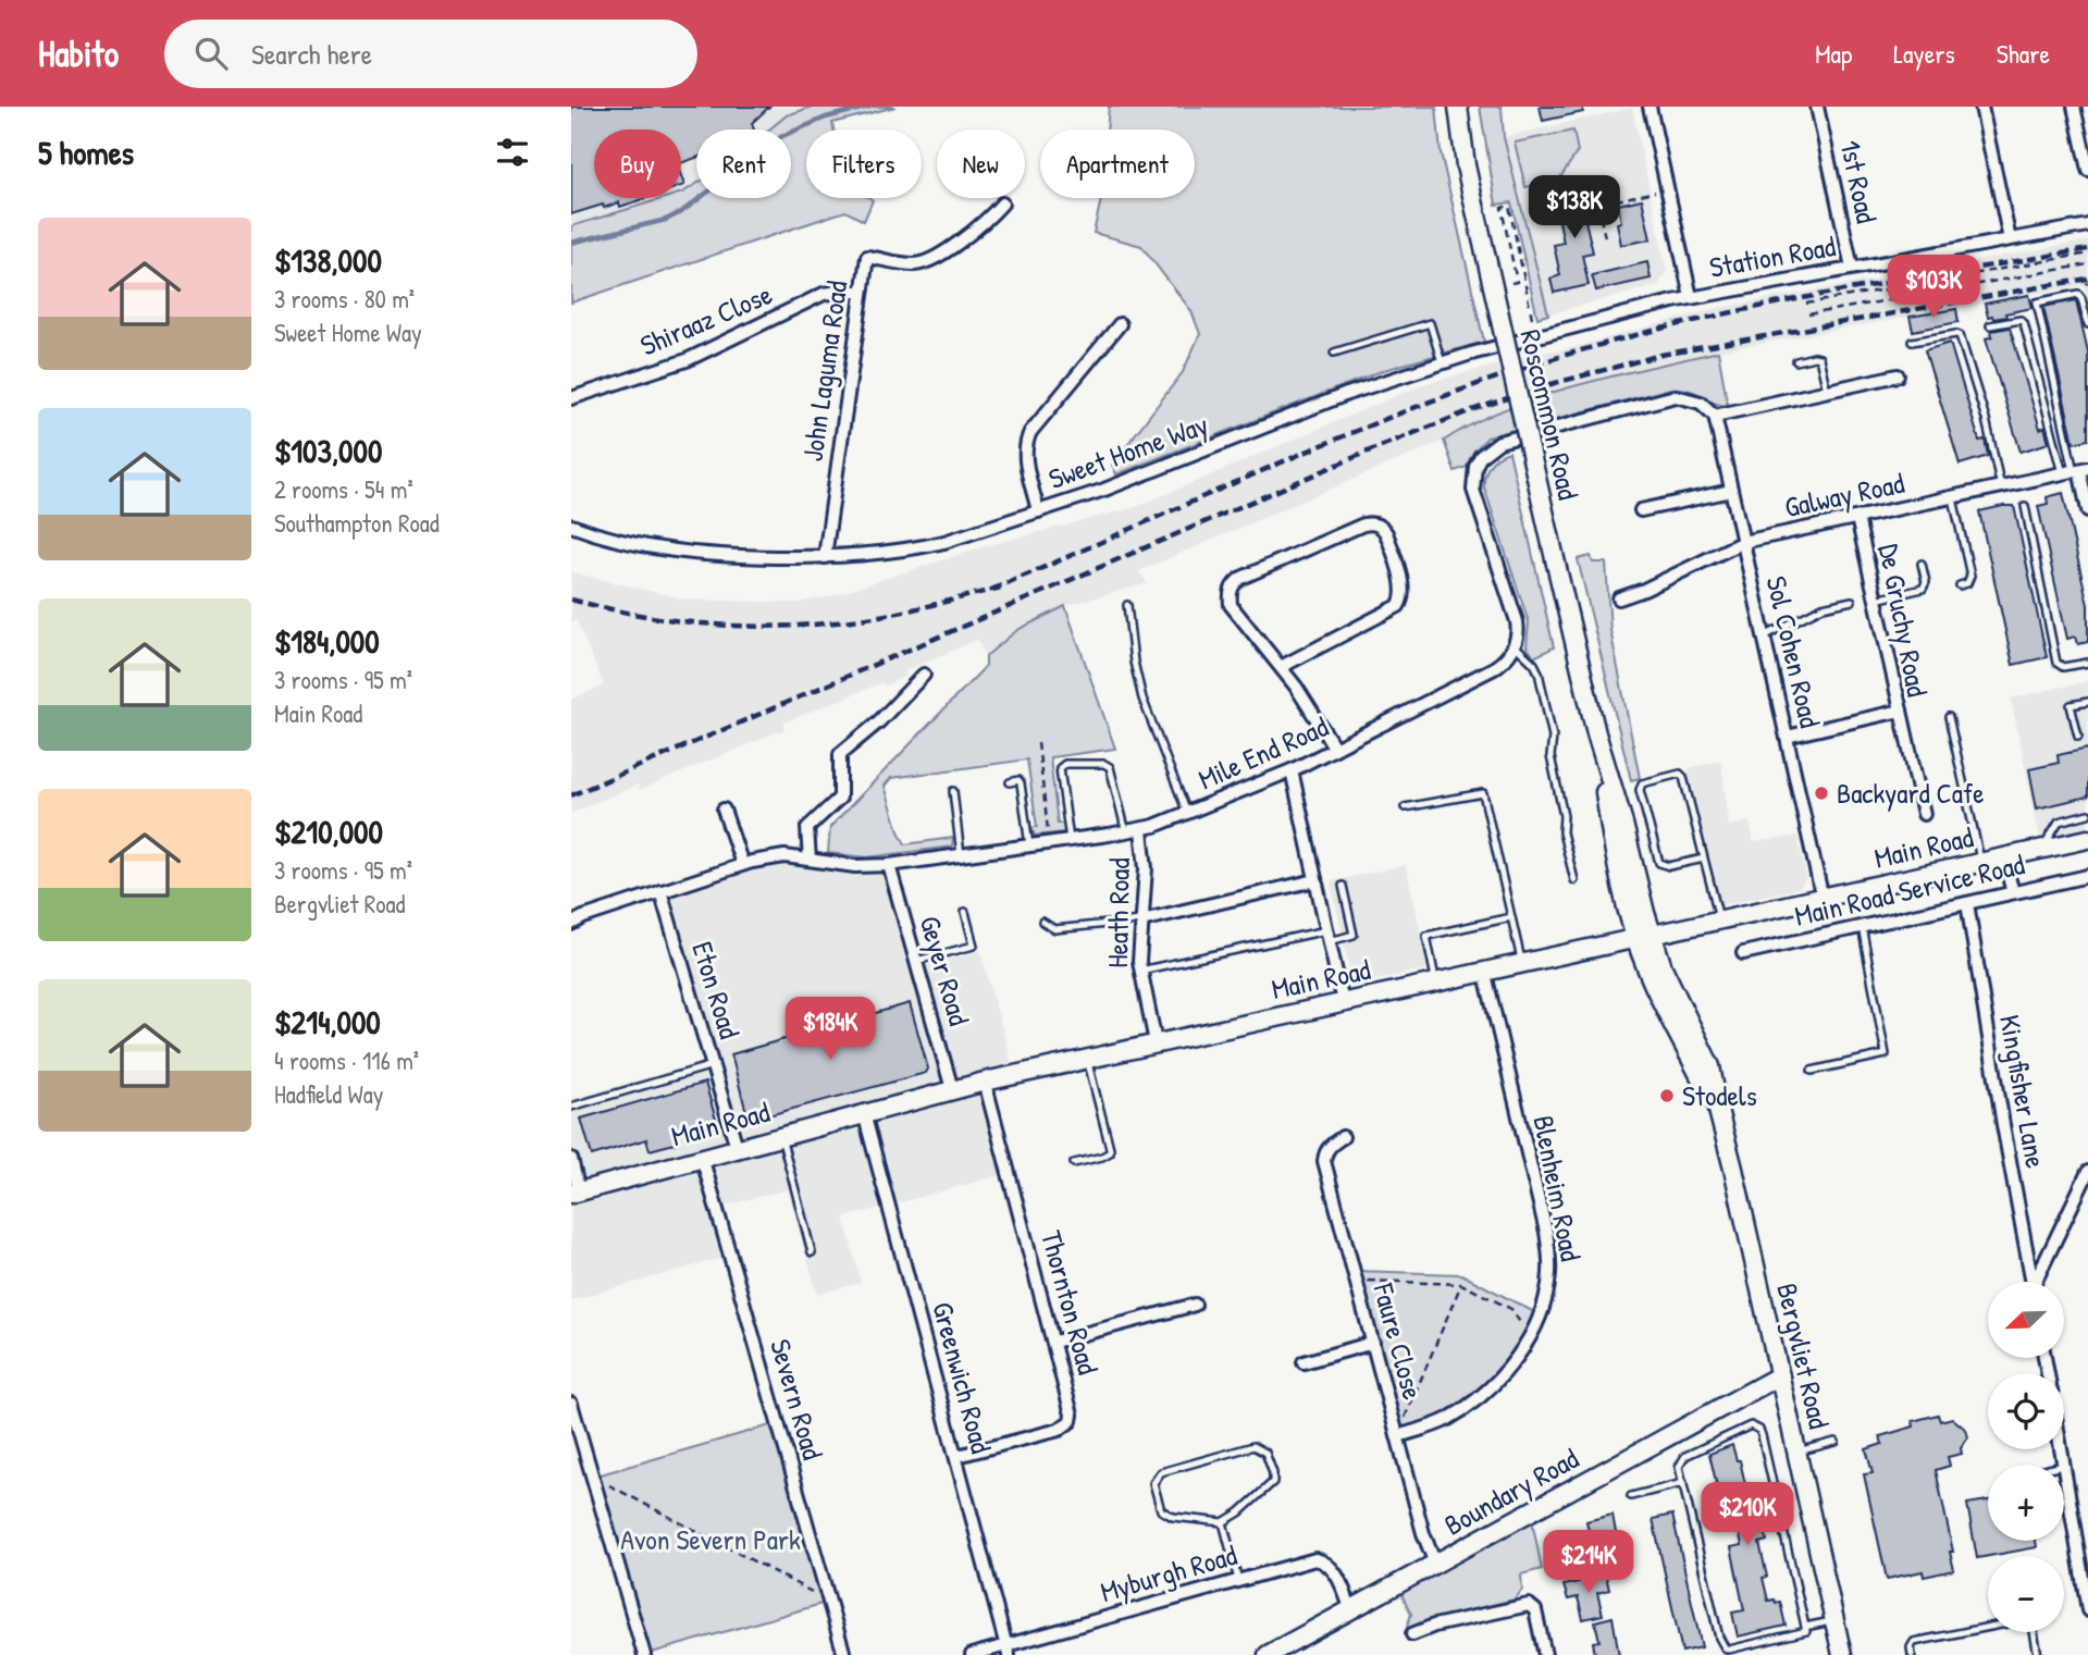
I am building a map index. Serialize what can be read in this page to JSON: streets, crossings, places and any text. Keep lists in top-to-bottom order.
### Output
{
  "streets": {
    "street": [
      "1st Road",
      "Station Road",
      "Shiraaz Close",
      "John Laguma Road",
      "Roscommon Road",
      "Sweet Home Way",
      "Galway Road",
      "De Gruchy Road",
      "Sol Cohen Road",
      "Mile End Road",
      "Main Road",
      "Main Road Service Road",
      "Heath Road",
      "Geyer Road",
      "Eton Road",
      "Kingfisher Lane",
      "Blenheim Road",
      "Thornton Road",
      "Faure Close",
      "Bergvliet Road",
      "Greenwich Road",
      "Severn Road",
      "Boundary Road",
      "Myburgh Road"
    ]
  },
  "crossings": [
    ["1st Road", "Station Road"],
    ["Station Road", "Sweet Home Way"],
    ["Shiraaz Close", "John Laguma Road"],
    ["John Laguma Road", "Sweet Home Way"],
    ["Roscommon Road", "Main Road"],
    ["Roscommon Road", "Bergvliet Road"],
    ["Galway Road", "De Gruchy Road"],
    ["Galway Road", "Sol Cohen Road"],
    ["De Gruchy Road", "Sol Cohen Road"],
    ["Sol Cohen Road", "Main Road"],
    ["Mile End Road", "Heath Road"],
    ["Mile End Road", "Geyer Road"],
    ["Mile End Road", "Eton Road"],
    ["Main Road", "Main Road Service Road"],
    ["Main Road", "Heath Road"],
    ["Main Road", "Geyer Road"],
    ["Main Road", "Eton Road"],
    ["Main Road", "Blenheim Road"],
    ["Main Road", "Thornton Road"],
    ["Main Road", "Bergvliet Road"],
    ["Main Road", "Greenwich Road"],
    ["Main Road", "Severn Road"],
    ["Main Road Service Road", "Kingfisher Lane"],
    ["Blenheim Road", "Faure Close"],
    ["Thornton Road", "Greenwich Road"],
    ["Faure Close", "Boundary Road"],
    ["Bergvliet Road", "Boundary Road"],
    ["Greenwich Road", "Myburgh Road"],
    ["Boundary Road", "Myburgh Road"]
  ],
  "parks": ["Avon Severn Park"],
  "places": ["Backyard Cafe", "Stodels"],
  "north": "bottom left",
  "page": {
    "header": "Habito",
    "search": "Search here",
    "nav": ["Map", "Layers", "Share"],
    "heading": "5 homes",
    "chip": [
      "Buy",
      "Rent",
      "Filters",
      "New",
      "Apartment"
    ],
    "price": [
      "$138K",
      "$103K",
      "$184K",
      "$210K",
      "$214K"
    ],
    "list": [
      {
        "name": "$138,000",
        "note": "3 rooms · 80 m² · Sweet Home Way"
      },
      {
        "name": "$103,000",
        "note": "2 rooms · 54 m² · Southampton Road"
      },
      {
        "name": "$184,000",
        "note": "3 rooms · 95 m² · Main Road"
      },
      {
        "name": "$210,000",
        "note": "3 rooms · 95 m² · Bergvliet Road"
      },
      {
        "name": "$214,000",
        "note": "4 rooms · 116 m² · Hadfield Way"
      }
    ],
    "map_buttons": ["+", "−"]
  }
}
